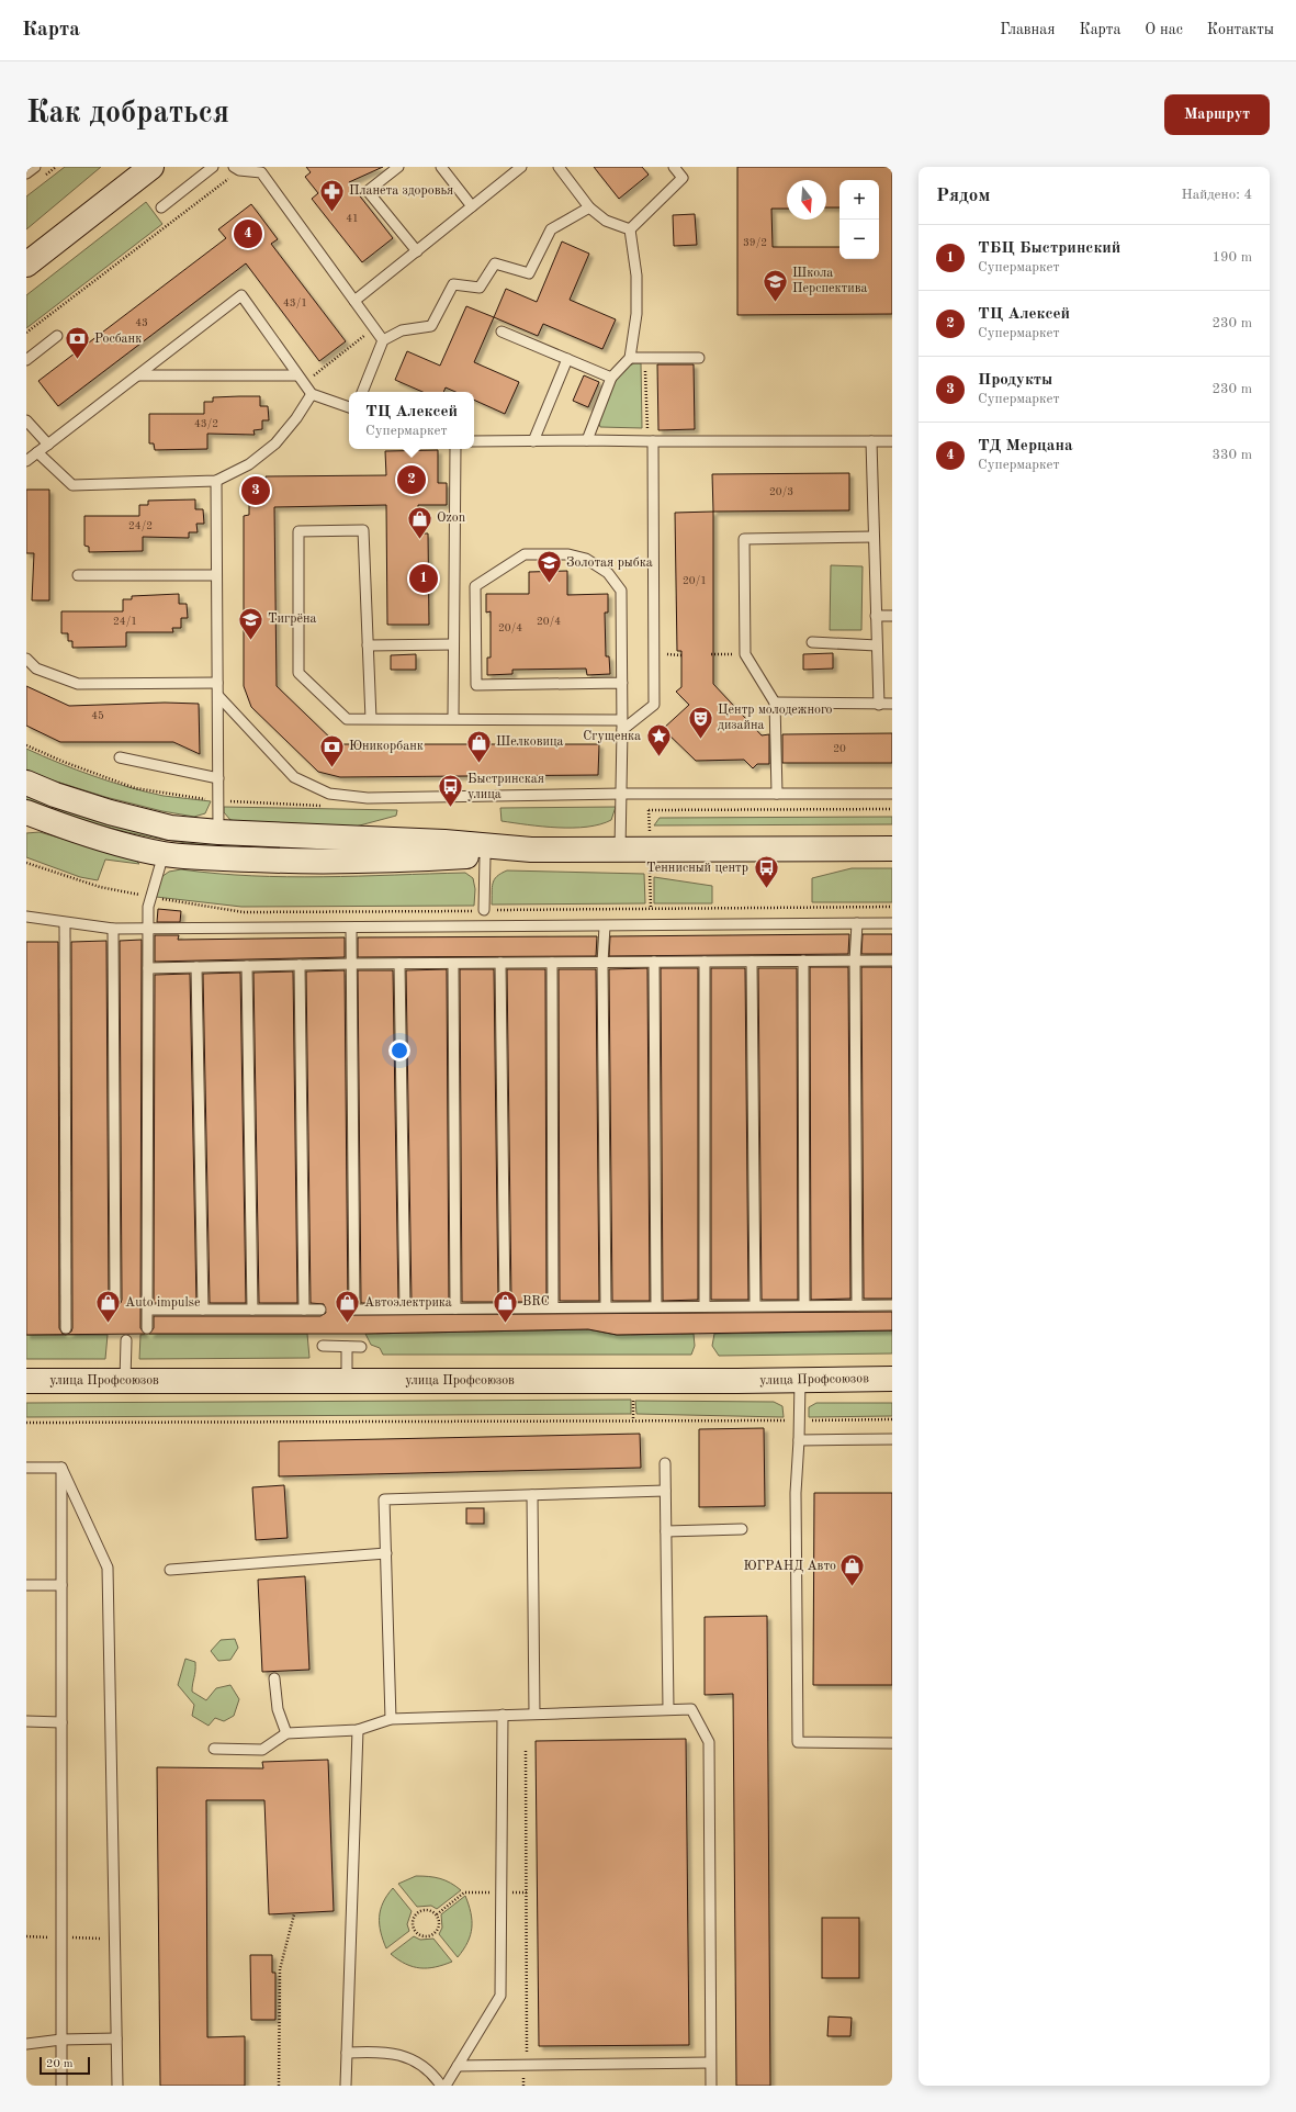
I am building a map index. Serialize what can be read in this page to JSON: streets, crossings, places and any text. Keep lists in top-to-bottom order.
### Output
{
  "streets": {
    "main road": ["улица Профсоюзов"]
  },
  "places": {
    "pharmacy": ["Планета здоровья"],
    "school or university": ["Школа Перспектива", "Золотая рыбка", "Тигрёна"],
    "bank": ["Росбанк", "Юникорбанк"],
    "shop": [
      "Ozon",
      "Шелковица",
      "BRC",
      "Auto impulse",
      "Автоэлектрика",
      "ЮГРАНД Авто"
    ],
    "theatre": ["Центр молодежного дизайна"],
    "place": ["Сгущенка"],
    "bus stop": ["Быстринская улица", "Теннисный центр"]
  },
  "house_numbers": [
    "41",
    "39/2",
    "43/1",
    "43",
    "43/2",
    "20/3",
    "24/2",
    "20/1",
    "24/1",
    "20/4",
    "20/4",
    "45",
    "20"
  ],
  "scale_bar": "20 m",
  "north": "bottom",
  "page": {
    "header": "Карта",
    "nav": [
      "Главная",
      "Карта",
      "О нас",
      "Контакты"
    ],
    "buttons": "Маршрут",
    "title": "Как добраться",
    "heading": ["Рядом", "Найдено: 4"],
    "map_buttons": ["+", "−"],
    "pins": [
      "4",
      "2",
      "3",
      "1"
    ],
    "list": [
      {
        "mark": "1",
        "name": "ТБЦ Быстринский",
        "note": "Супермаркет",
        "value": "190 m"
      },
      {
        "mark": "2",
        "name": "ТЦ Алексей",
        "note": "Супермаркет",
        "value": "230 m"
      },
      {
        "mark": "3",
        "name": "Продукты",
        "note": "Супермаркет",
        "value": "230 m"
      },
      {
        "mark": "4",
        "name": "ТД Мерцана",
        "note": "Супермаркет",
        "value": "330 m"
      }
    ],
    "popup": ["ТЦ Алексей", "Супермаркет"],
    "scale": "20 m"
  }
}
